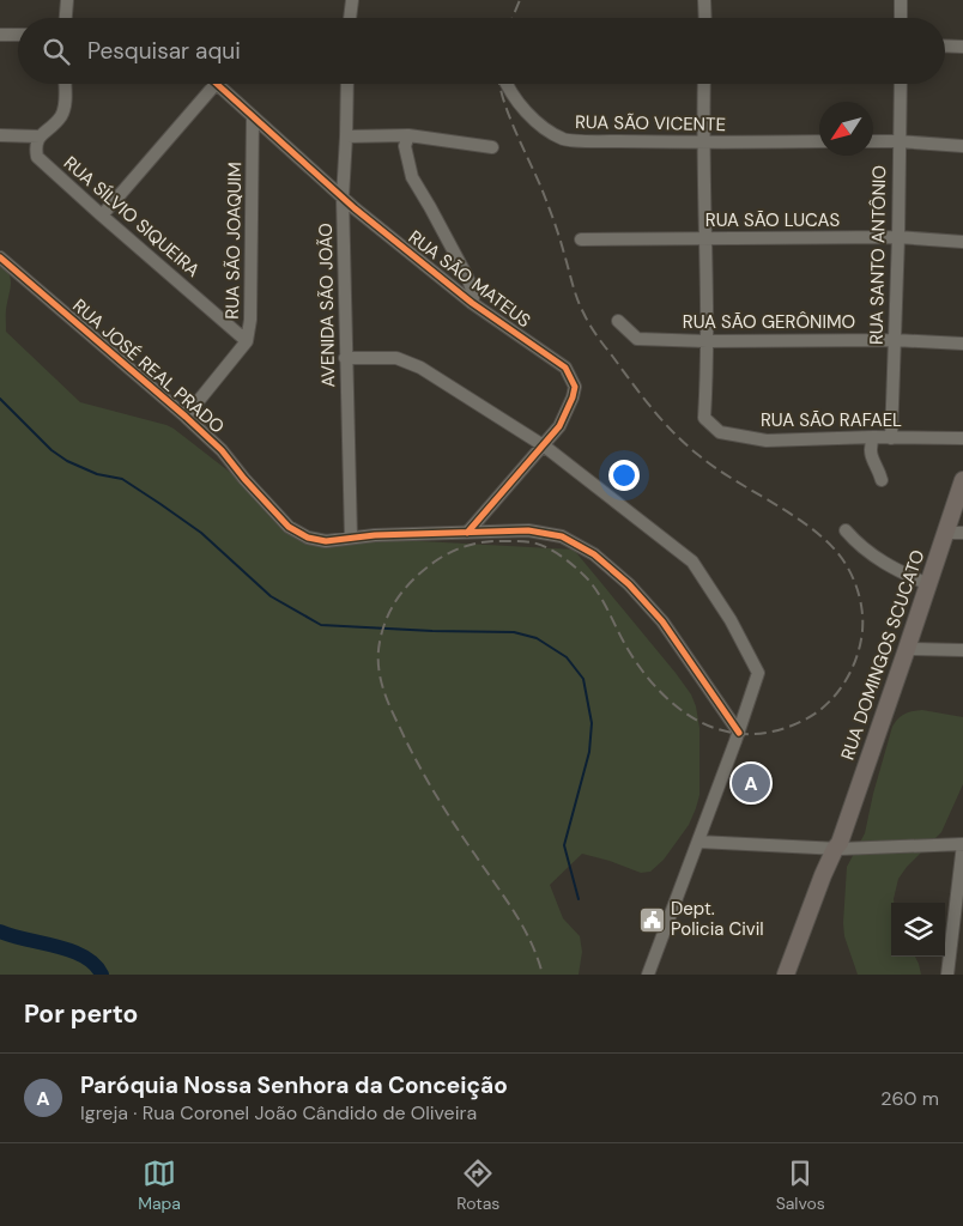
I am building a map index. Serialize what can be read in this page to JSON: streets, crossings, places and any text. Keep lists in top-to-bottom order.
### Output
{
  "streets": {
    "main road": ["RUA DOMINGOS SCUCATO"],
    "street": [
      "RUA SÃO VICENTE",
      "RUA SÍLVIO SIQUEIRA",
      "RUA SÃO LUCAS",
      "RUA SÃO JOAQUIM",
      "RUA SANTO ANTÔNIO",
      "RUA SÃO MATEUS",
      "AVENIDA SÃO JOÃO",
      "RUA SÃO GERÔNIMO",
      "RUA JOSÉ REAL PRADO",
      "RUA SÃO RAFAEL"
    ]
  },
  "crossings": [
    ["RUA SÍLVIO SIQUEIRA", "RUA SÃO JOAQUIM"],
    ["RUA SÃO LUCAS", "RUA SANTO ANTÔNIO"],
    ["RUA SÃO JOAQUIM", "RUA SÃO MATEUS"],
    ["RUA SÃO JOAQUIM", "RUA JOSÉ REAL PRADO"],
    ["RUA SANTO ANTÔNIO", "RUA SÃO GERÔNIMO"],
    ["RUA SANTO ANTÔNIO", "RUA SÃO RAFAEL"],
    ["RUA SÃO MATEUS", "AVENIDA SÃO JOÃO"],
    ["RUA SÃO MATEUS", "RUA JOSÉ REAL PRADO"],
    ["AVENIDA SÃO JOÃO", "RUA JOSÉ REAL PRADO"],
    ["RUA SÃO GERÔNIMO", "RUA SÃO RAFAEL"]
  ],
  "places": {
    "public building": ["Dept. Policia Civil"]
  },
  "north": "bottom left",
  "page": {
    "search": "Pesquisar aqui",
    "pins": "A",
    "heading": "Por perto",
    "list": [
      {
        "mark": "A",
        "name": "Paróquia Nossa Senhora da Conceição",
        "note": "Igreja · Rua Coronel João Cândido de Oliveira",
        "value": "260 m"
      }
    ],
    "nav": ["Mapa", "Rotas", "Salvos"]
  }
}
